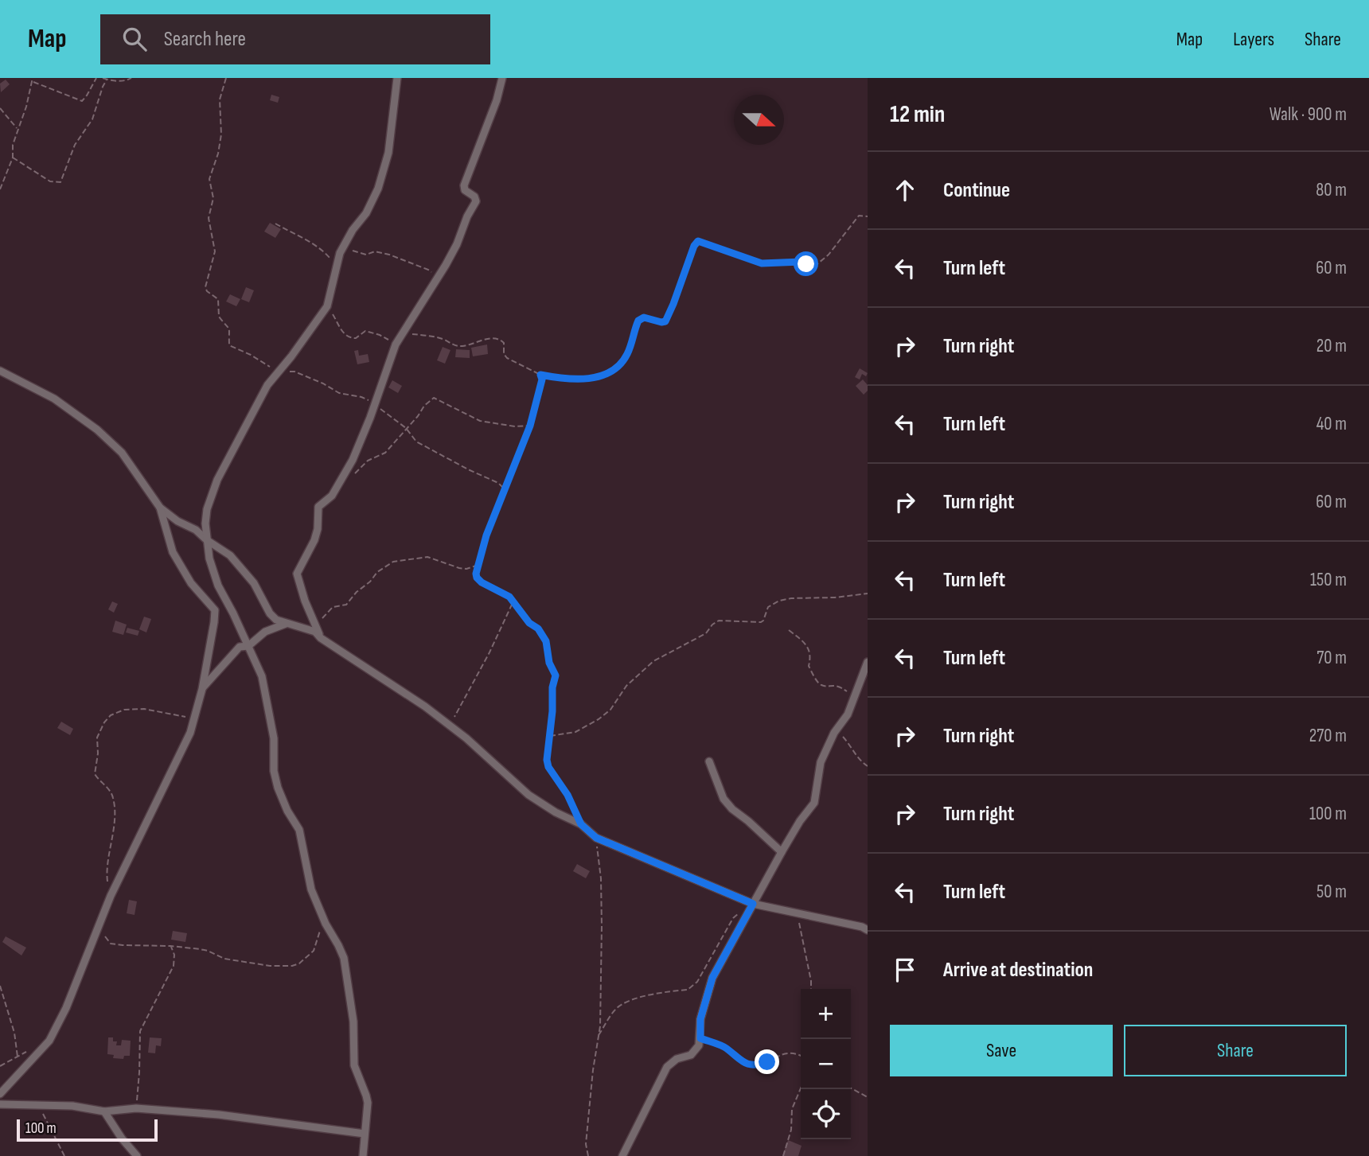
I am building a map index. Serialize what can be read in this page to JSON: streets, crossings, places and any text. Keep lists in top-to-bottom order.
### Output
{
  "scale_bar": "100 m",
  "north": "right",
  "page": {
    "header": "Map",
    "search": "Search here",
    "nav": ["Map", "Layers", "Share"],
    "heading": ["12 min", "Walk · 900 m"],
    "list": [
      ["Continue", "80 m"],
      ["Turn left", "60 m"],
      ["Turn right", "20 m"],
      ["Turn left", "40 m"],
      ["Turn right", "60 m"],
      ["Turn left", "150 m"],
      ["Turn left", "70 m"],
      ["Turn right", "270 m"],
      ["Turn right", "100 m"],
      ["Turn left", "50 m"],
      "Arrive at destination"
    ],
    "map_buttons": ["+", "−"],
    "buttons": ["Save", "Share"],
    "scale": "100 m"
  }
}
